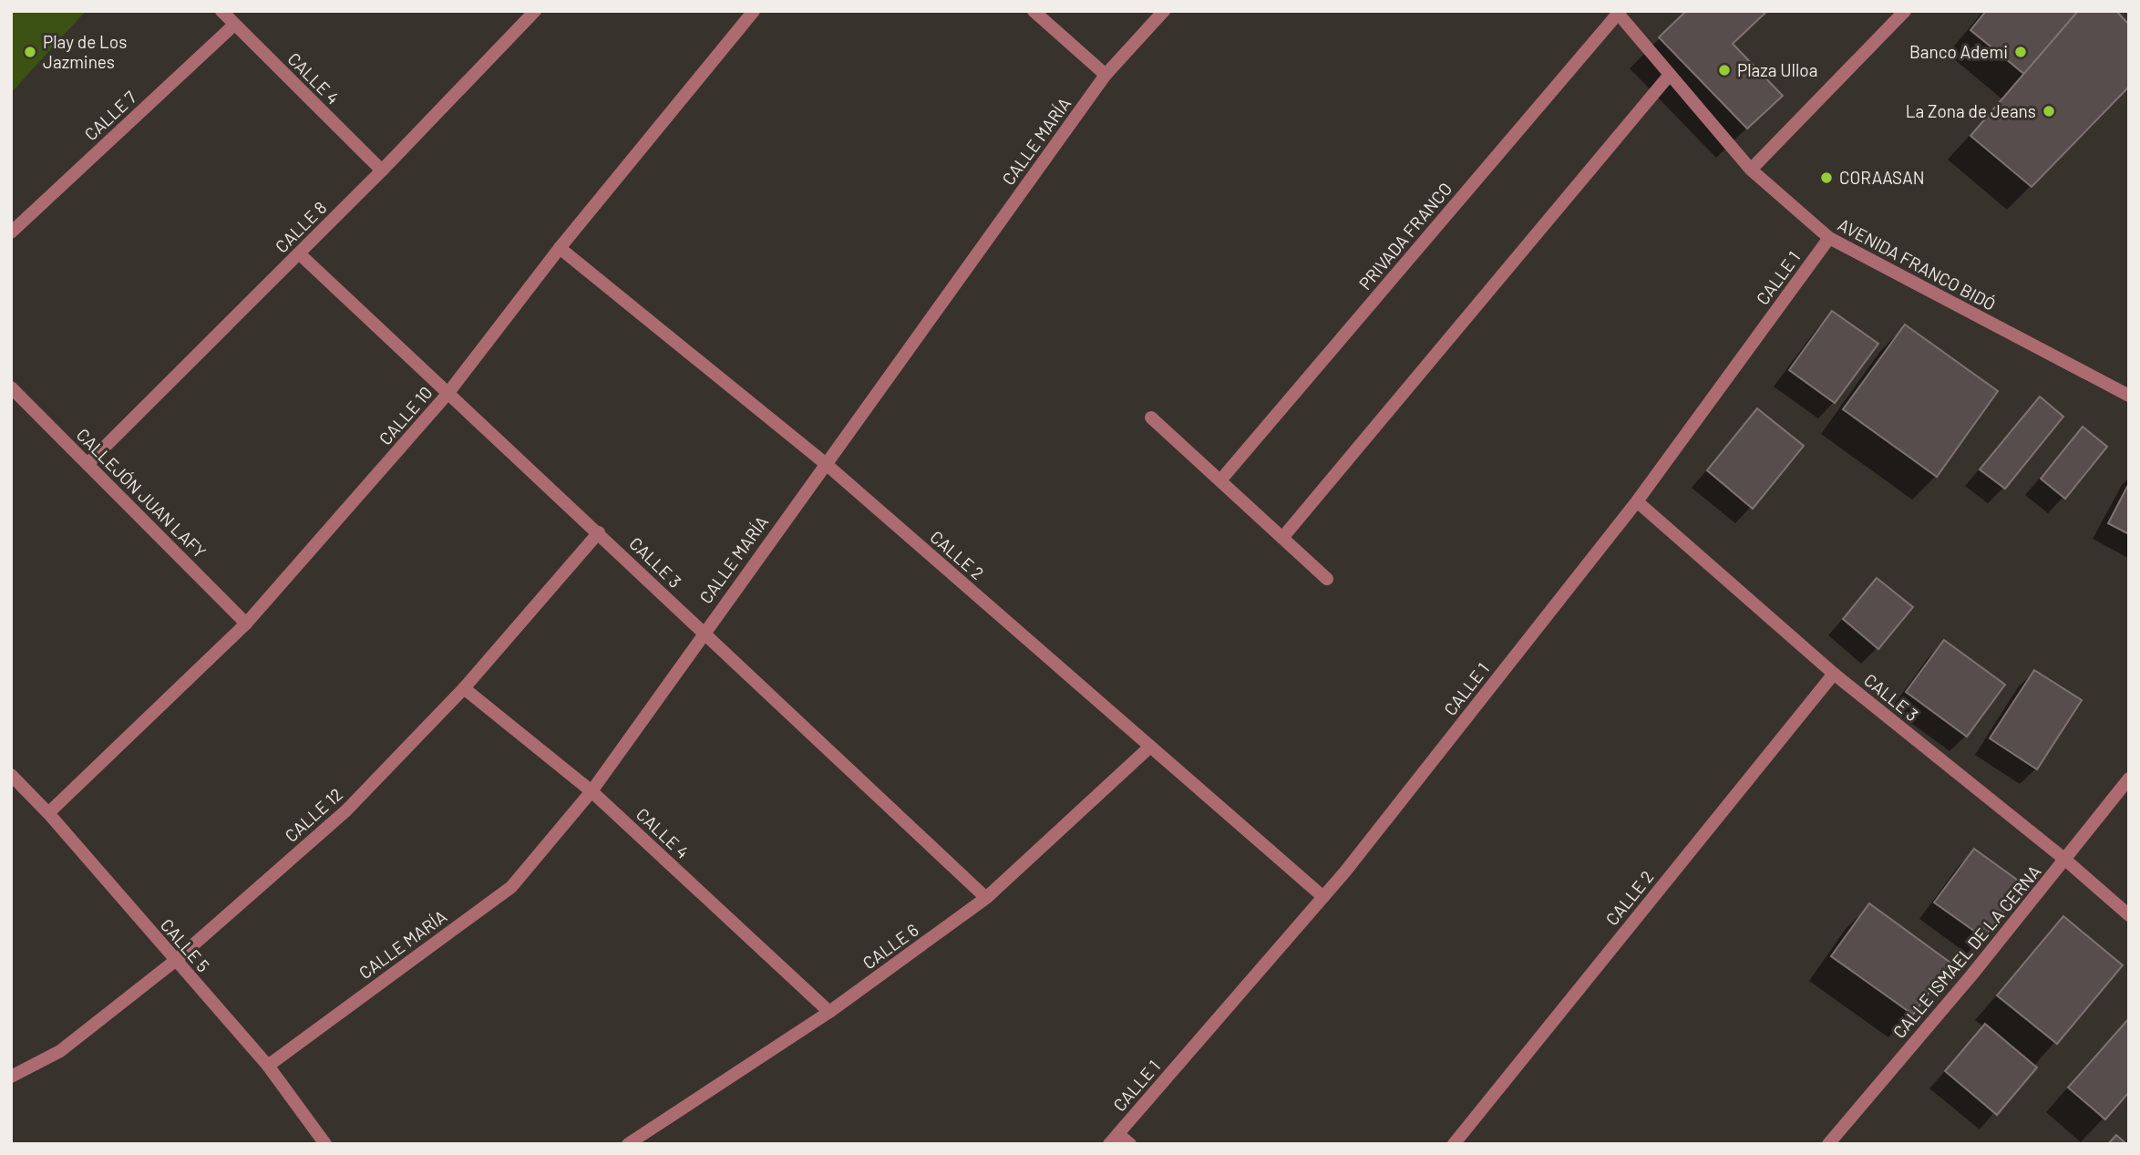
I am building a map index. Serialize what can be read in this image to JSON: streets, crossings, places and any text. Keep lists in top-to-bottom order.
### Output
{
  "streets": {
    "street": [
      "CALLE 4",
      "CALLE 7",
      "CALLE MARÍA",
      "CALLE 8",
      "PRIVADA FRANCO",
      "AVENIDA FRANCO BIDÓ",
      "CALLE 1",
      "CALLE 10",
      "CALLEJÓN JUAN LAFY",
      "CALLE 2",
      "CALLE 3",
      "CALLE 12",
      "CALLE 5",
      "CALLE 6",
      "CALLE ISMAEL DE LA CERNA"
    ]
  },
  "crossings": [
    ["CALLE 4", "CALLE 7"],
    ["CALLE 4", "CALLE MARÍA"],
    ["CALLE 4", "CALLE 8"],
    ["CALLE 4", "CALLE 12"],
    ["CALLE 4", "CALLE 6"],
    ["CALLE MARÍA", "CALLE 2"],
    ["CALLE MARÍA", "CALLE 3"],
    ["CALLE MARÍA", "CALLE 5"],
    ["CALLE 8", "CALLEJÓN JUAN LAFY"],
    ["CALLE 8", "CALLE 3"],
    ["PRIVADA FRANCO", "AVENIDA FRANCO BIDÓ"],
    ["AVENIDA FRANCO BIDÓ", "CALLE 1"],
    ["CALLE 1", "CALLE 2"],
    ["CALLE 1", "CALLE 3"],
    ["CALLE 10", "CALLEJÓN JUAN LAFY"],
    ["CALLE 10", "CALLE 2"],
    ["CALLE 10", "CALLE 3"],
    ["CALLE 10", "CALLE 5"],
    ["CALLE 2", "CALLE 3"],
    ["CALLE 2", "CALLE 6"],
    ["CALLE 3", "CALLE 12"],
    ["CALLE 3", "CALLE 6"],
    ["CALLE 3", "CALLE ISMAEL DE LA CERNA"],
    ["CALLE 12", "CALLE 5"]
  ],
  "places": [
    "Play de Los Jazmines",
    "Banco Ademi",
    "Plaza Ulloa",
    "La Zona de Jeans",
    "CORAASAN"
  ]
}
